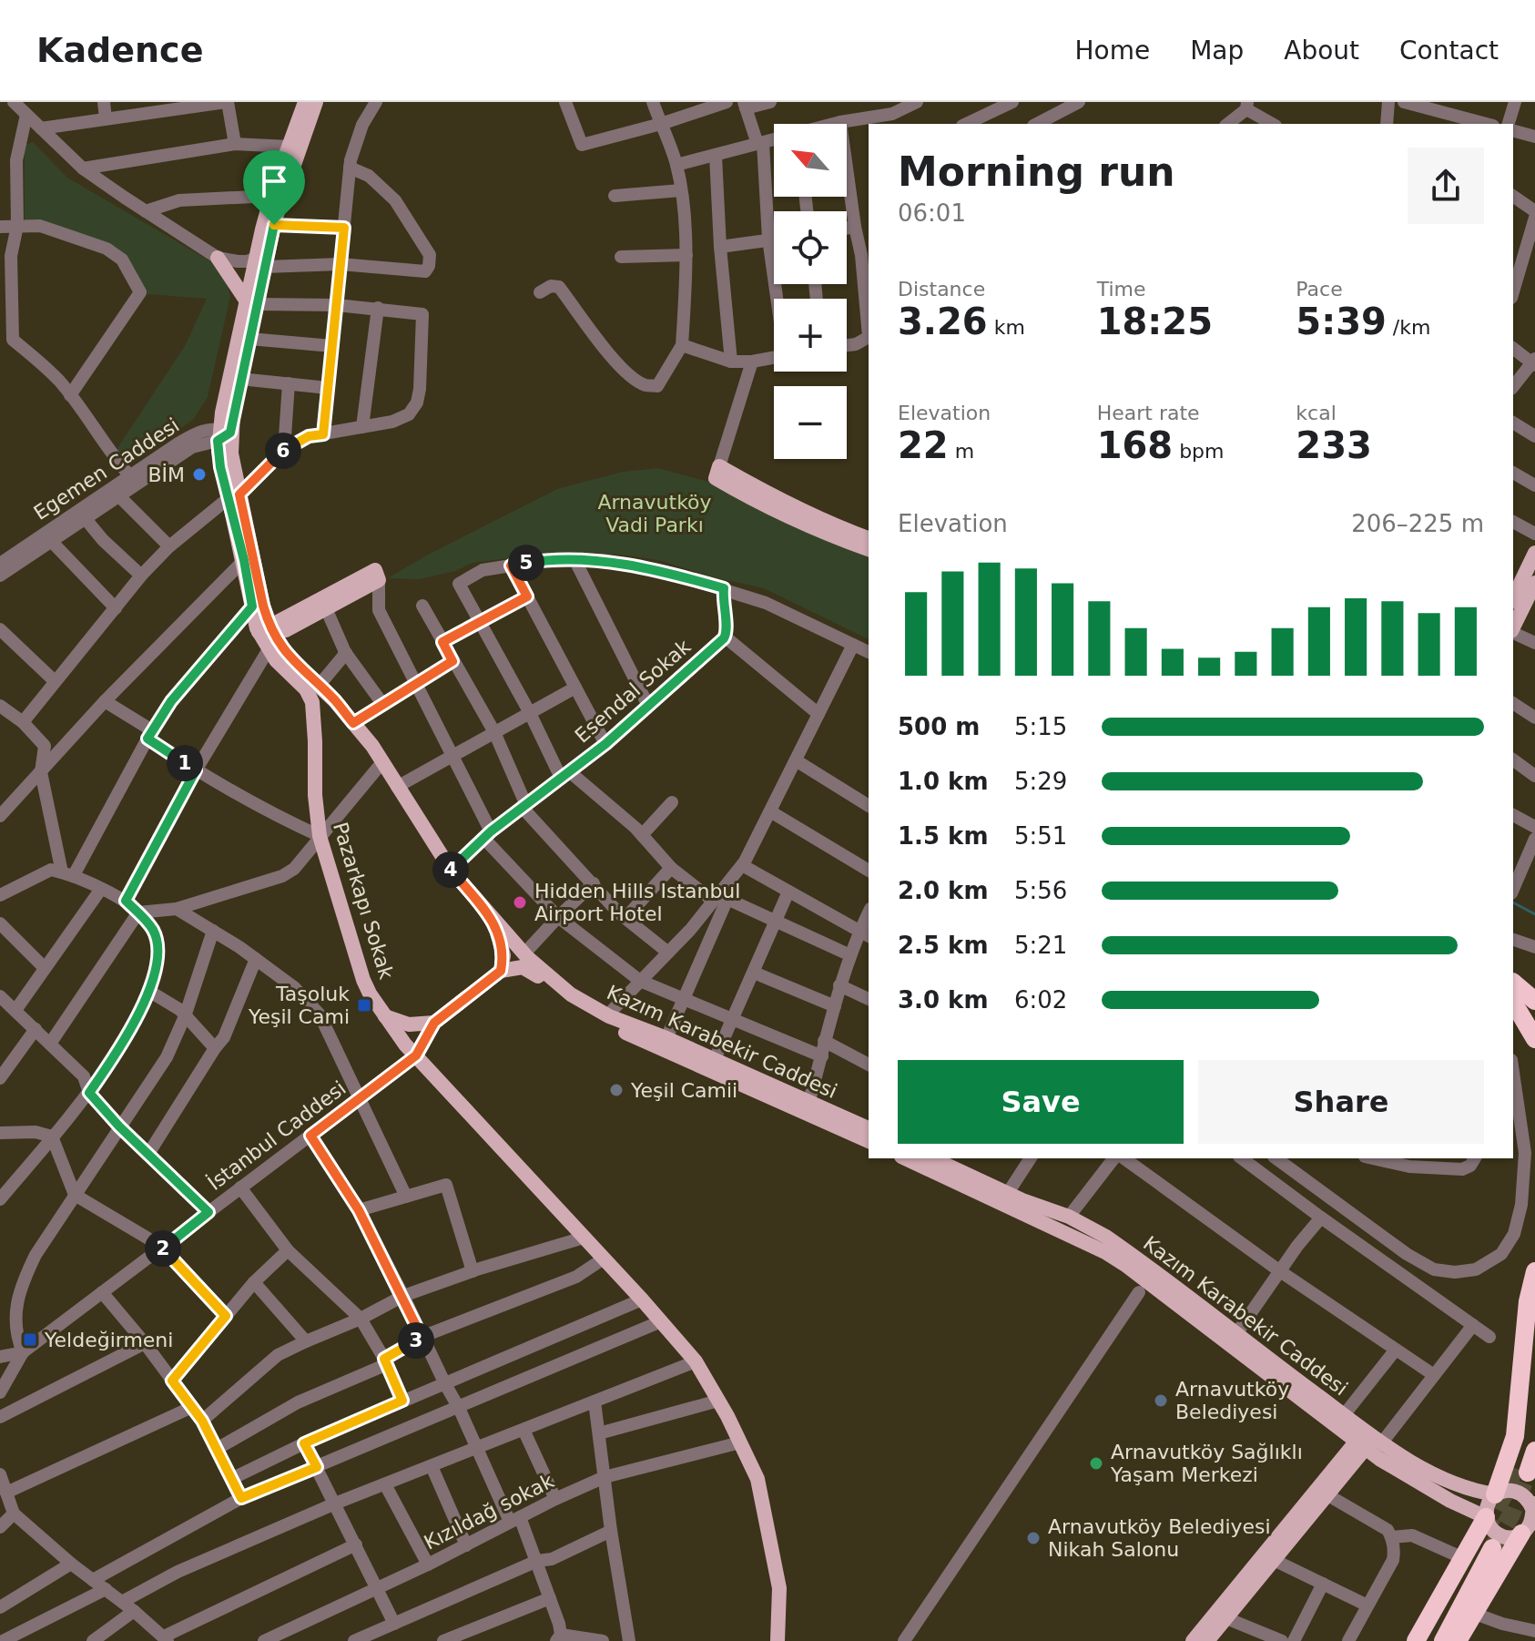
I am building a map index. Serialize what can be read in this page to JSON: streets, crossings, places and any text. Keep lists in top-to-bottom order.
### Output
{
  "streets": {
    "main road": ["Pazarkapı Sokak", "Kazım Karabekir Caddesi"],
    "street": [
      "Egemen Caddesi",
      "Esendal Sokak",
      "İstanbul Caddesi",
      "Kızıldağ sokak"
    ]
  },
  "crossings": [
    ["Egemen Caddesi", "Kazım Karabekir Caddesi"],
    ["Esendal Sokak", "Kazım Karabekir Caddesi"],
    ["Pazarkapı Sokak", "Kazım Karabekir Caddesi"],
    ["Pazarkapı Sokak", "İstanbul Caddesi"],
    ["Pazarkapı Sokak", "Kızıldağ sokak"]
  ],
  "parks": ["Arnavutköy Vadi Parkı"],
  "places": {
    "other": [
      "BİM",
      "Hidden Hills Istanbul Airport Hotel",
      "Yeşil Camii",
      "Arnavutköy Belediyesi",
      "Arnavutköy Sağlıklı Yaşam Merkezi",
      "Arnavutköy Belediyesi Nikah Salonu"
    ],
    "transit": ["Taşoluk Yeşil Cami", "Yeldeğirmeni"]
  },
  "north": "top left",
  "page": {
    "header": "Kadence",
    "nav": [
      "Home",
      "Map",
      "About",
      "Contact"
    ],
    "map_buttons": ["+", "−"],
    "heading": ["Morning run", "06:01"],
    "stats": [
      ["Distance", "3.26 km"],
      ["Time", "18:25"],
      ["Pace", "5:39 /km"],
      ["Elevation", "22 m"],
      ["Heart rate", "168 bpm"],
      ["kcal", "233"]
    ],
    "pins": [
      "6",
      "5",
      "1",
      "4",
      "2",
      "3"
    ],
    "chart": ["Elevation", "206–225 m"],
    "list": [
      {
        "name": "500 m",
        "note": "5:15"
      },
      {
        "name": "1.0 km",
        "note": "5:29"
      },
      {
        "name": "1.5 km",
        "note": "5:51"
      },
      {
        "name": "2.0 km",
        "note": "5:56"
      },
      {
        "name": "2.5 km",
        "note": "5:21"
      },
      {
        "name": "3.0 km",
        "note": "6:02"
      }
    ],
    "buttons": ["Save", "Share"]
  }
}
